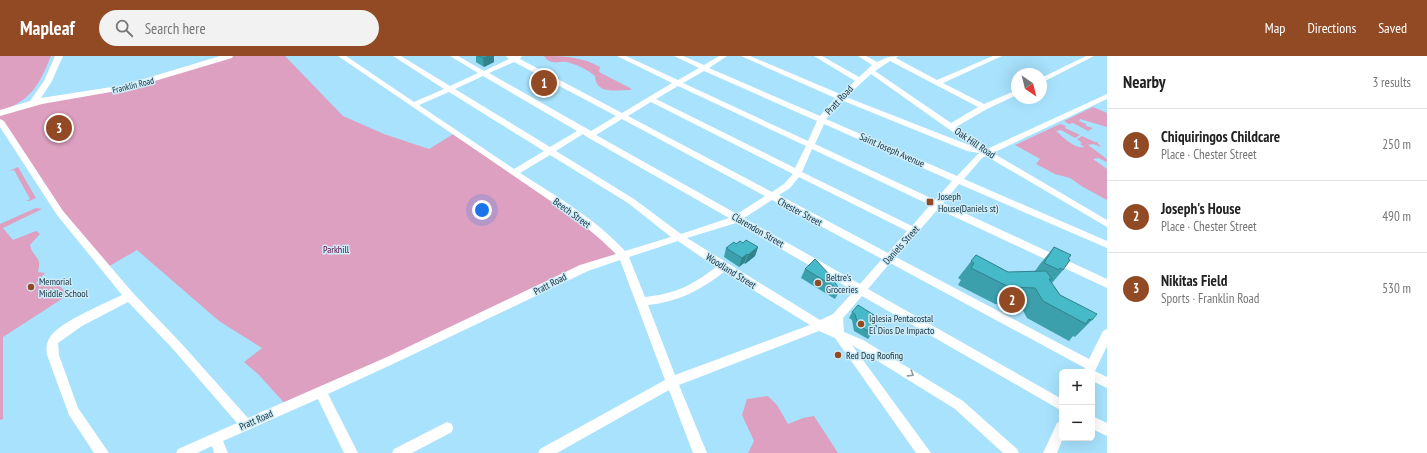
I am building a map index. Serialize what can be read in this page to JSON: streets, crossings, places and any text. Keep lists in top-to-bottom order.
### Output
{
  "streets": {
    "main road": ["Franklin Road"],
    "street": [
      "Pratt Road",
      "Oak Hill Road",
      "Saint Joseph Avenue",
      "Chester Street",
      "Beech Street",
      "Clarendon Street",
      "Daniels Street",
      "Woodland Street"
    ]
  },
  "crossings": [
    ["Pratt Road", "Oak Hill Road"],
    ["Pratt Road", "Saint Joseph Avenue"],
    ["Pratt Road", "Chester Street"],
    ["Pratt Road", "Beech Street"],
    ["Pratt Road", "Clarendon Street"],
    ["Pratt Road", "Woodland Street"],
    ["Oak Hill Road", "Daniels Street"],
    ["Saint Joseph Avenue", "Daniels Street"],
    ["Chester Street", "Daniels Street"],
    ["Beech Street", "Daniels Street"],
    ["Clarendon Street", "Daniels Street"],
    ["Daniels Street", "Woodland Street"]
  ],
  "parks": ["Parkhill"],
  "places": {
    "transit": ["Joseph House(Daniels st)"],
    "other": [
      "Beltre's Groceries",
      "Memorial Middle School",
      "Iglesia Pentacostal El Dios De Impacto",
      "Red Dog Roofing"
    ]
  },
  "north": "bottom right",
  "page": {
    "header": "Mapleaf",
    "search": "Search here",
    "nav": ["Map", "Directions", "Saved"],
    "heading": ["Nearby", "3 results"],
    "pins": ["1", "3", "2"],
    "list": [
      {
        "mark": "1",
        "name": "Chiquiringos Childcare",
        "note": "Place · Chester Street",
        "value": "250 m"
      },
      {
        "mark": "2",
        "name": "Joseph's House",
        "note": "Place · Chester Street",
        "value": "490 m"
      },
      {
        "mark": "3",
        "name": "Nikitas Field",
        "note": "Sports · Franklin Road",
        "value": "530 m"
      }
    ],
    "map_buttons": ["+", "−"]
  }
}
